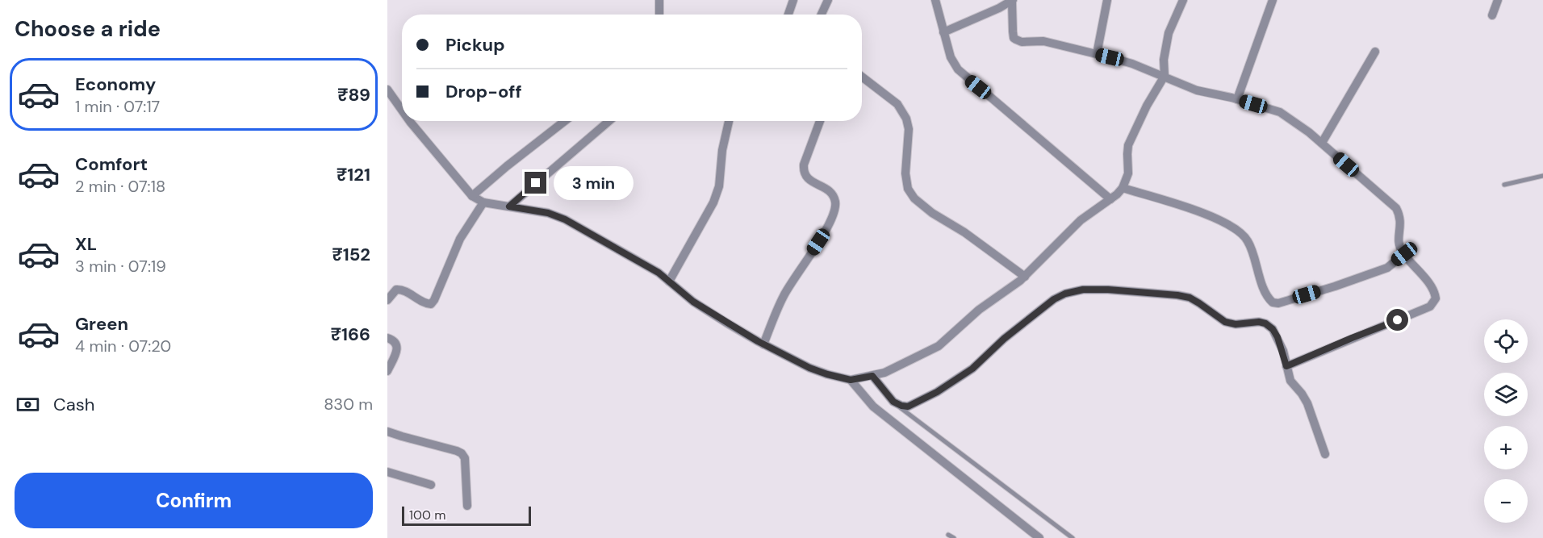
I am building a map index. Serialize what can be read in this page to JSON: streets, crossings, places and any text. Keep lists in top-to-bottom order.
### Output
{
  "scale_bar": "100 m",
  "page": {
    "heading": "Choose a ride",
    "banner": ["Pickup", "Drop-off"],
    "list": [
      {
        "name": "Economy",
        "note": "1 min · 07:17",
        "value": "₹89"
      },
      {
        "name": "Comfort",
        "note": "2 min · 07:18",
        "value": "₹121"
      },
      {
        "name": "XL",
        "note": "3 min · 07:19",
        "value": "₹152"
      },
      {
        "name": "Green",
        "note": "4 min · 07:20",
        "value": "₹166"
      }
    ],
    "bubble": "3 min",
    "map_buttons": ["+", "−"],
    "pay": ["Cash", "830 m"],
    "buttons": "Confirm",
    "scale": "100 m"
  }
}
